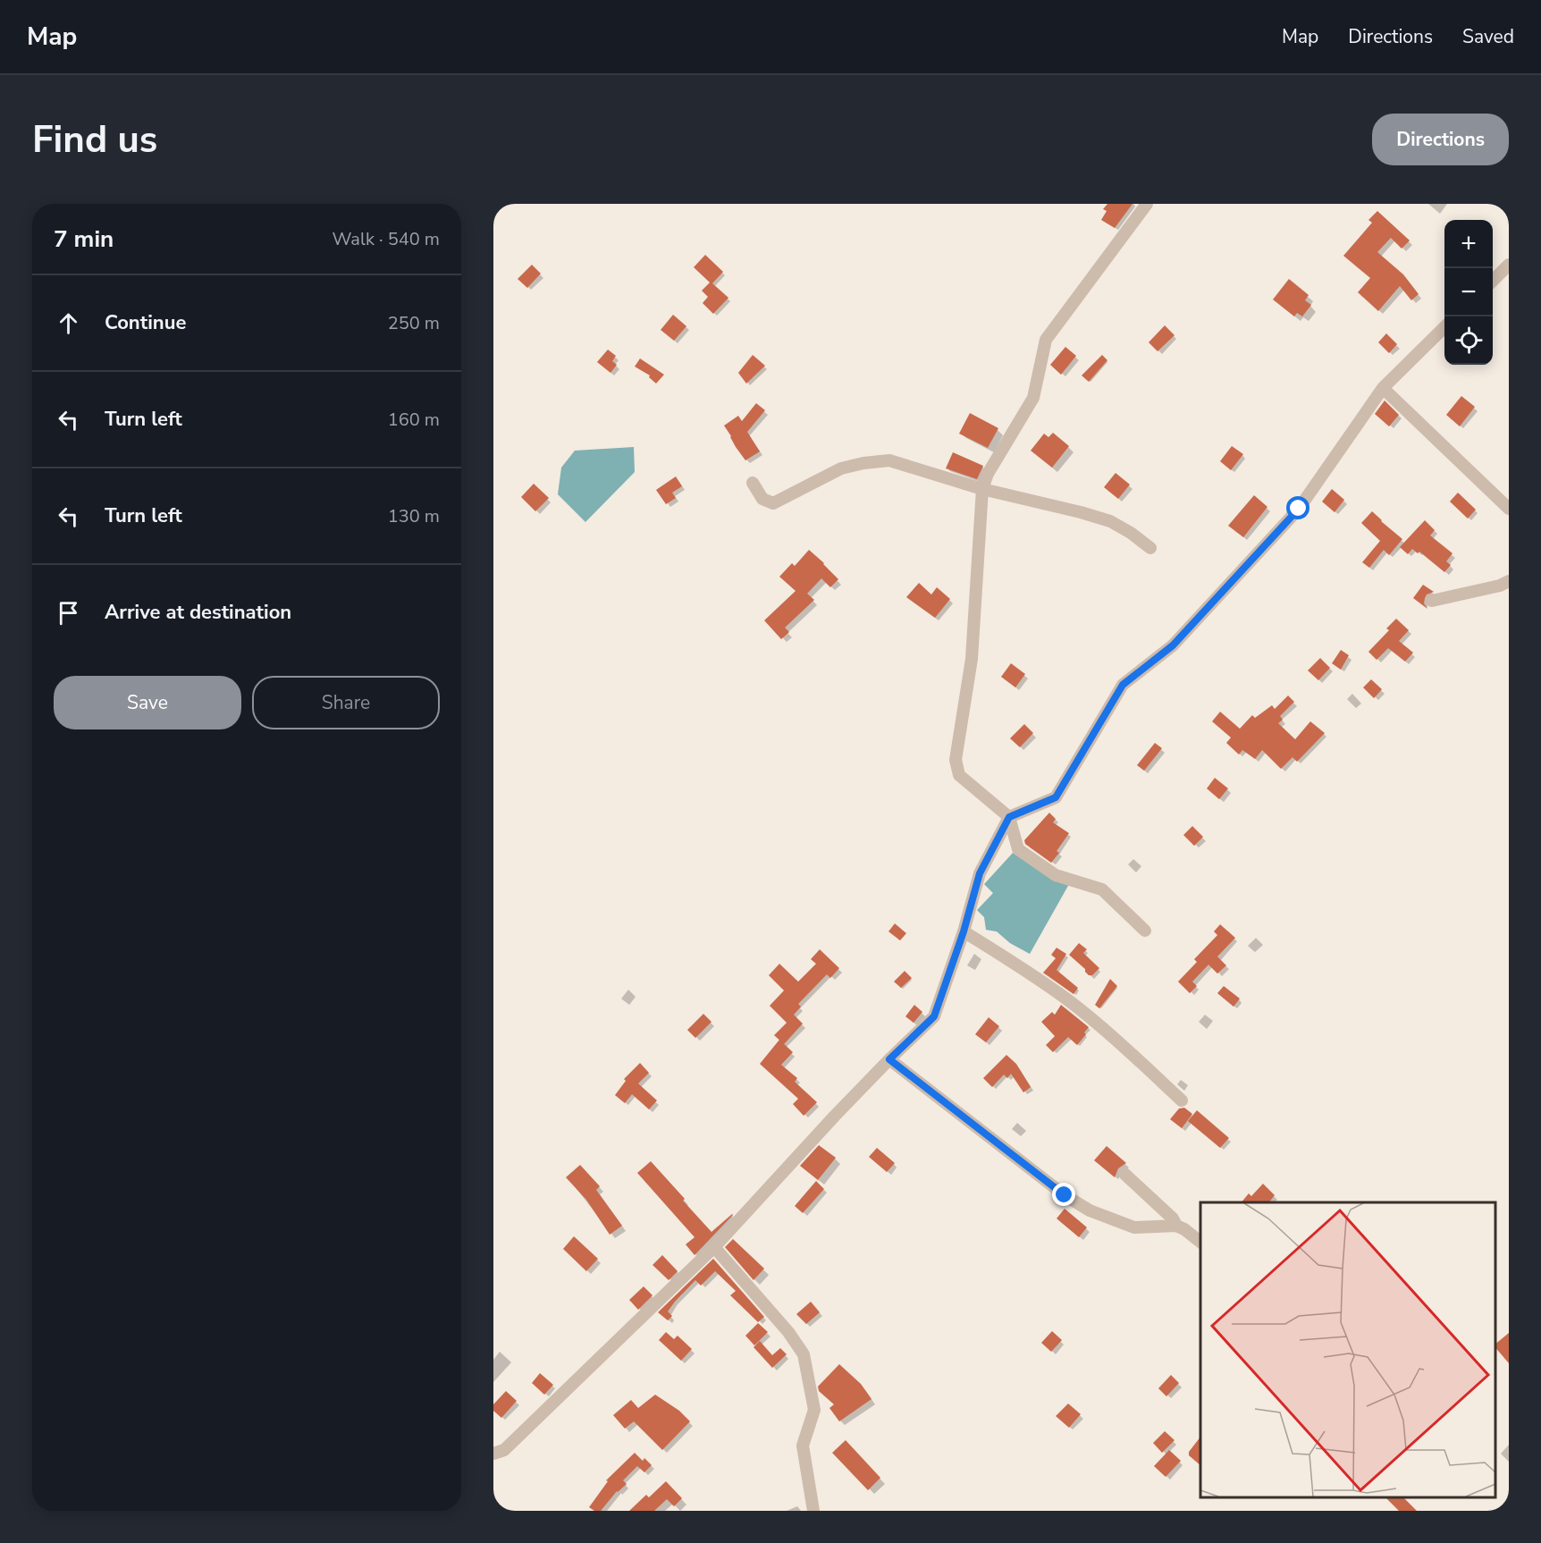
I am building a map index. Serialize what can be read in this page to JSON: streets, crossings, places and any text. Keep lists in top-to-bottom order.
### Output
{
  "page": {
    "header": "Map",
    "nav": ["Map", "Directions", "Saved"],
    "buttons": [
      "Directions",
      ["Save", "Share"]
    ],
    "title": "Find us",
    "heading": ["7 min", "Walk · 540 m"],
    "map_buttons": ["+", "−"],
    "list": [
      ["Continue", "250 m"],
      ["Turn left", "160 m"],
      ["Turn left", "130 m"],
      "Arrive at destination"
    ]
  }
}
